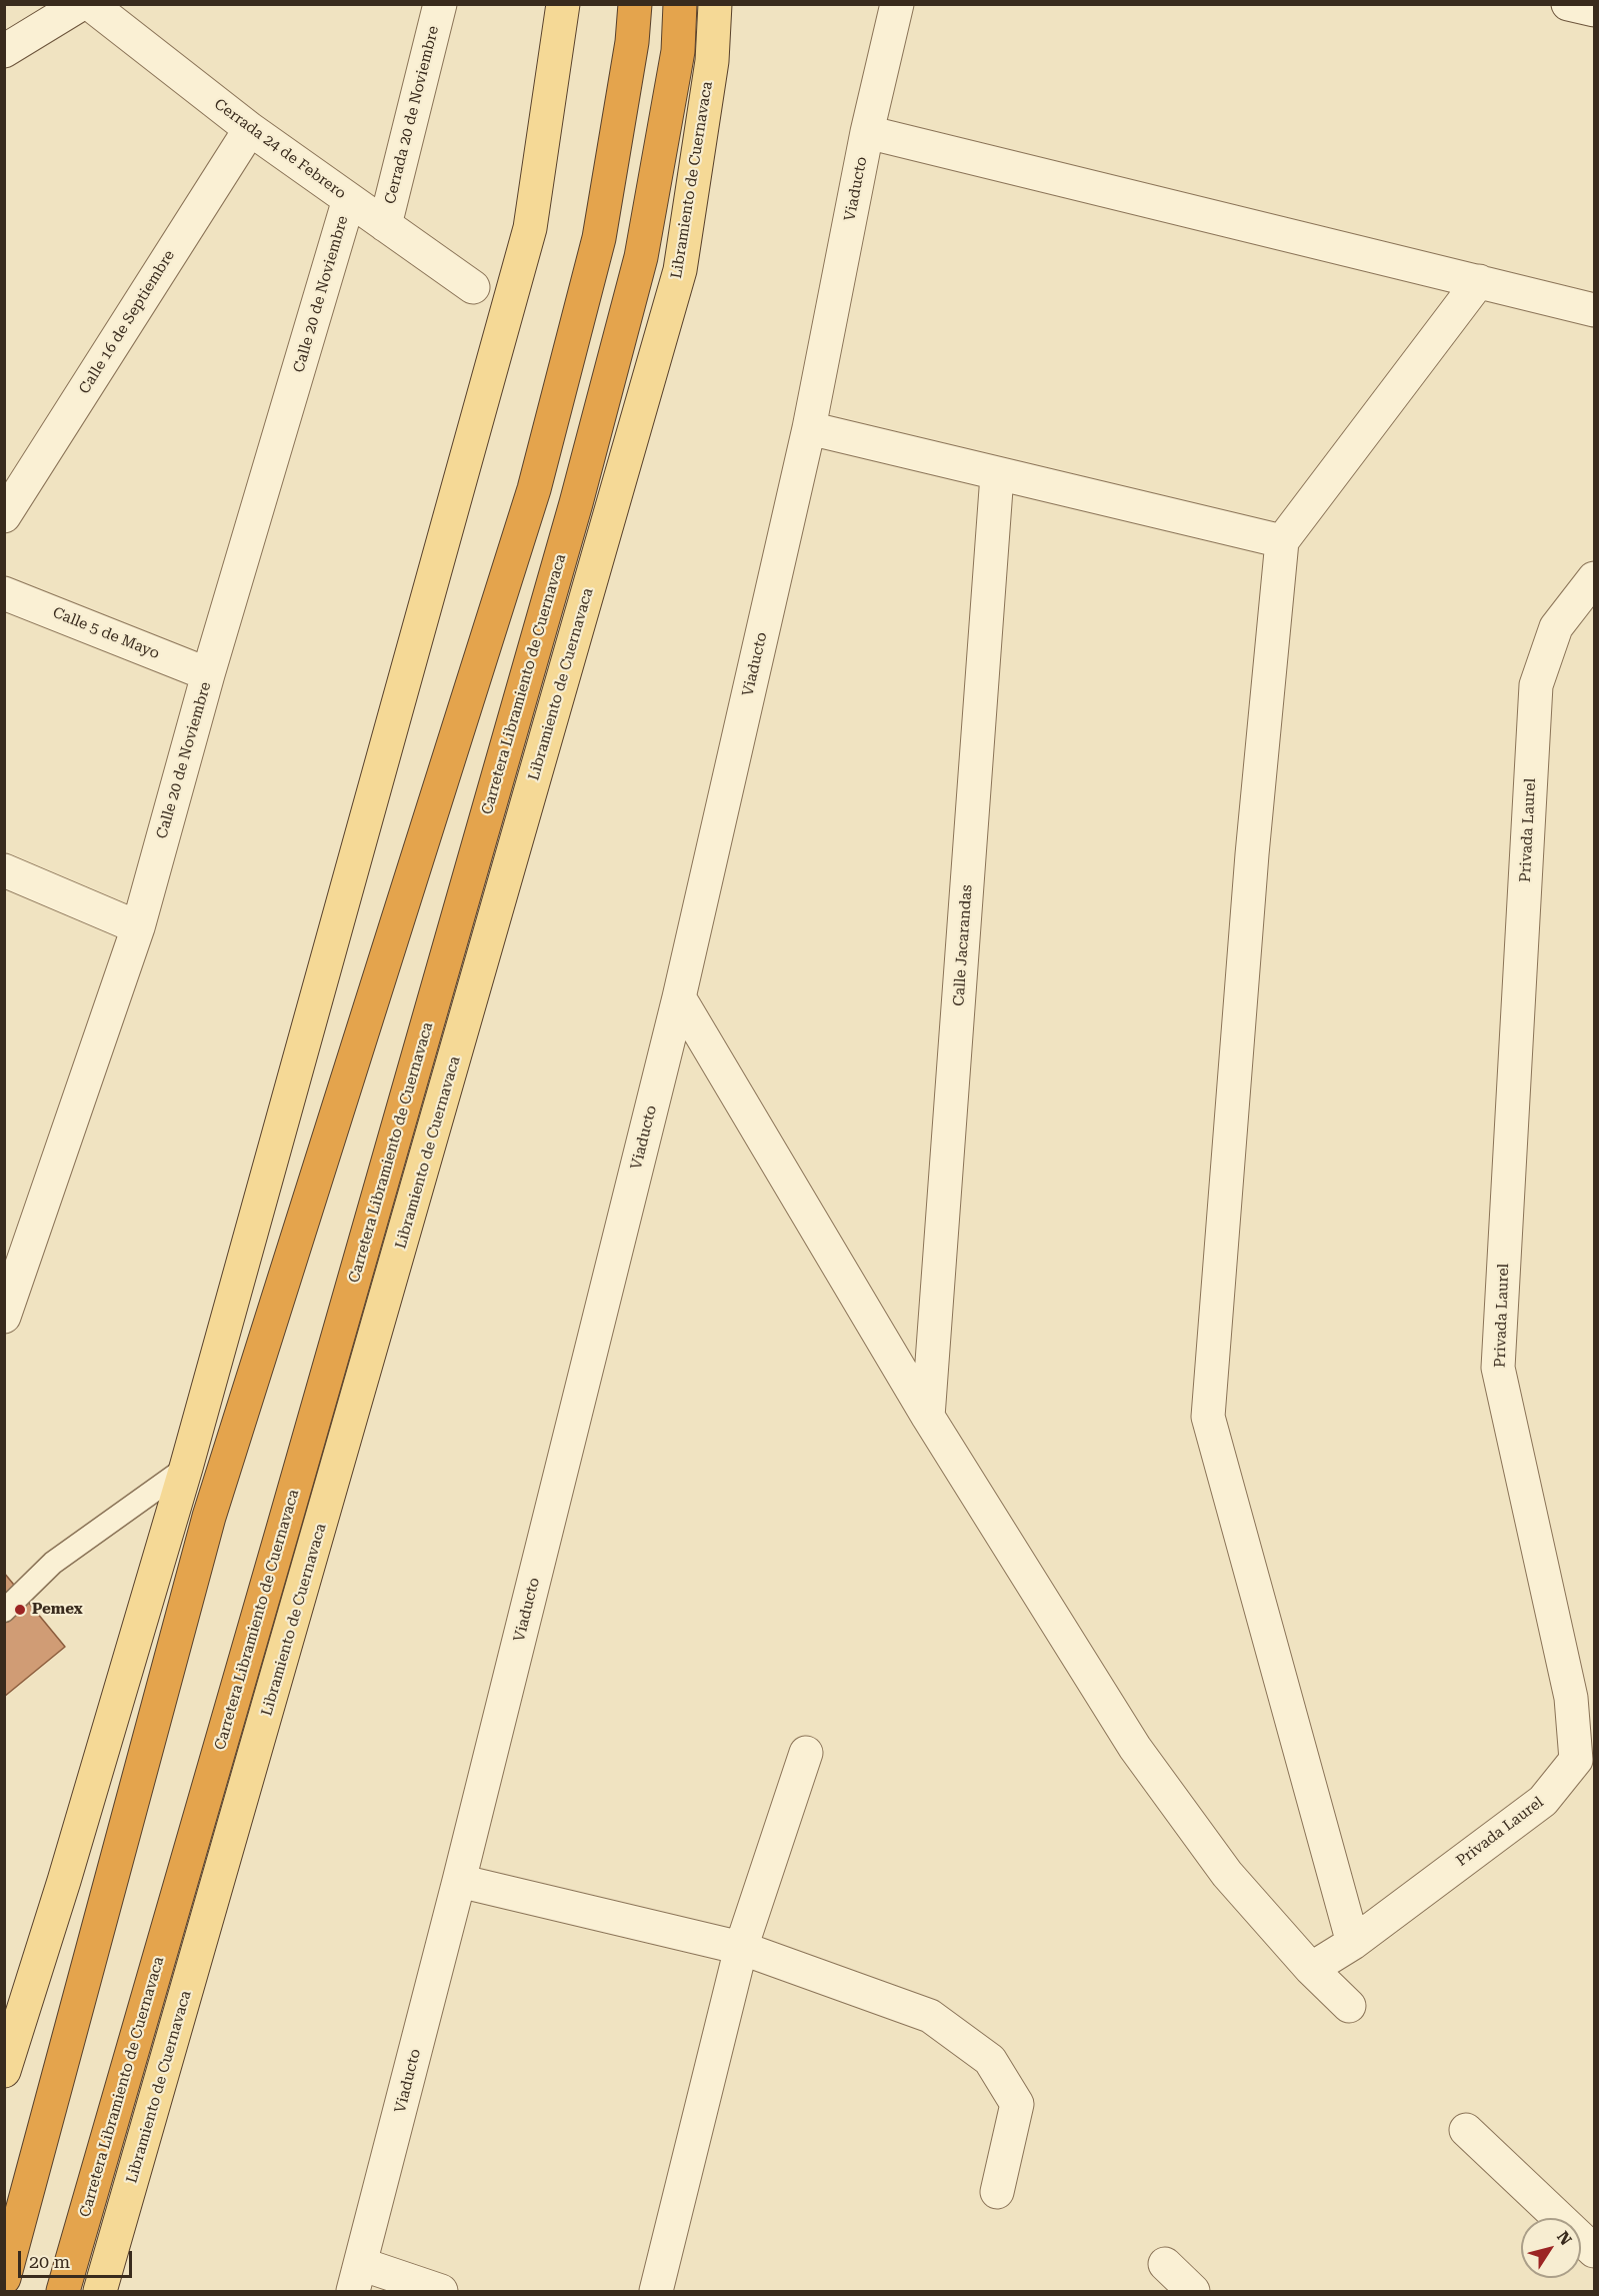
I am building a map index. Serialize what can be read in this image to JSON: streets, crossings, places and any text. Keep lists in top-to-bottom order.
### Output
{
  "streets": {
    "highway": ["Carretera Libramiento de Cuernavaca"],
    "main road": ["Libramiento de Cuernavaca"],
    "street": [
      "Cerrada 20 de Noviembre",
      "Cerrada 24 de Febrero",
      "Viaducto",
      "Calle 20 de Noviembre",
      "Calle 16 de Septiembre",
      "Calle 5 de Mayo",
      "Privada Laurel",
      "Calle Jacarandas"
    ]
  },
  "crossings": [
    ["Cerrada 20 de Noviembre", "Cerrada 24 de Febrero"],
    ["Cerrada 24 de Febrero", "Calle 20 de Noviembre"],
    ["Cerrada 24 de Febrero", "Calle 16 de Septiembre"],
    ["Calle 20 de Noviembre", "Calle 5 de Mayo"]
  ],
  "places": ["Pemex"],
  "scale_bar": "20 m",
  "north": "top right"
}
